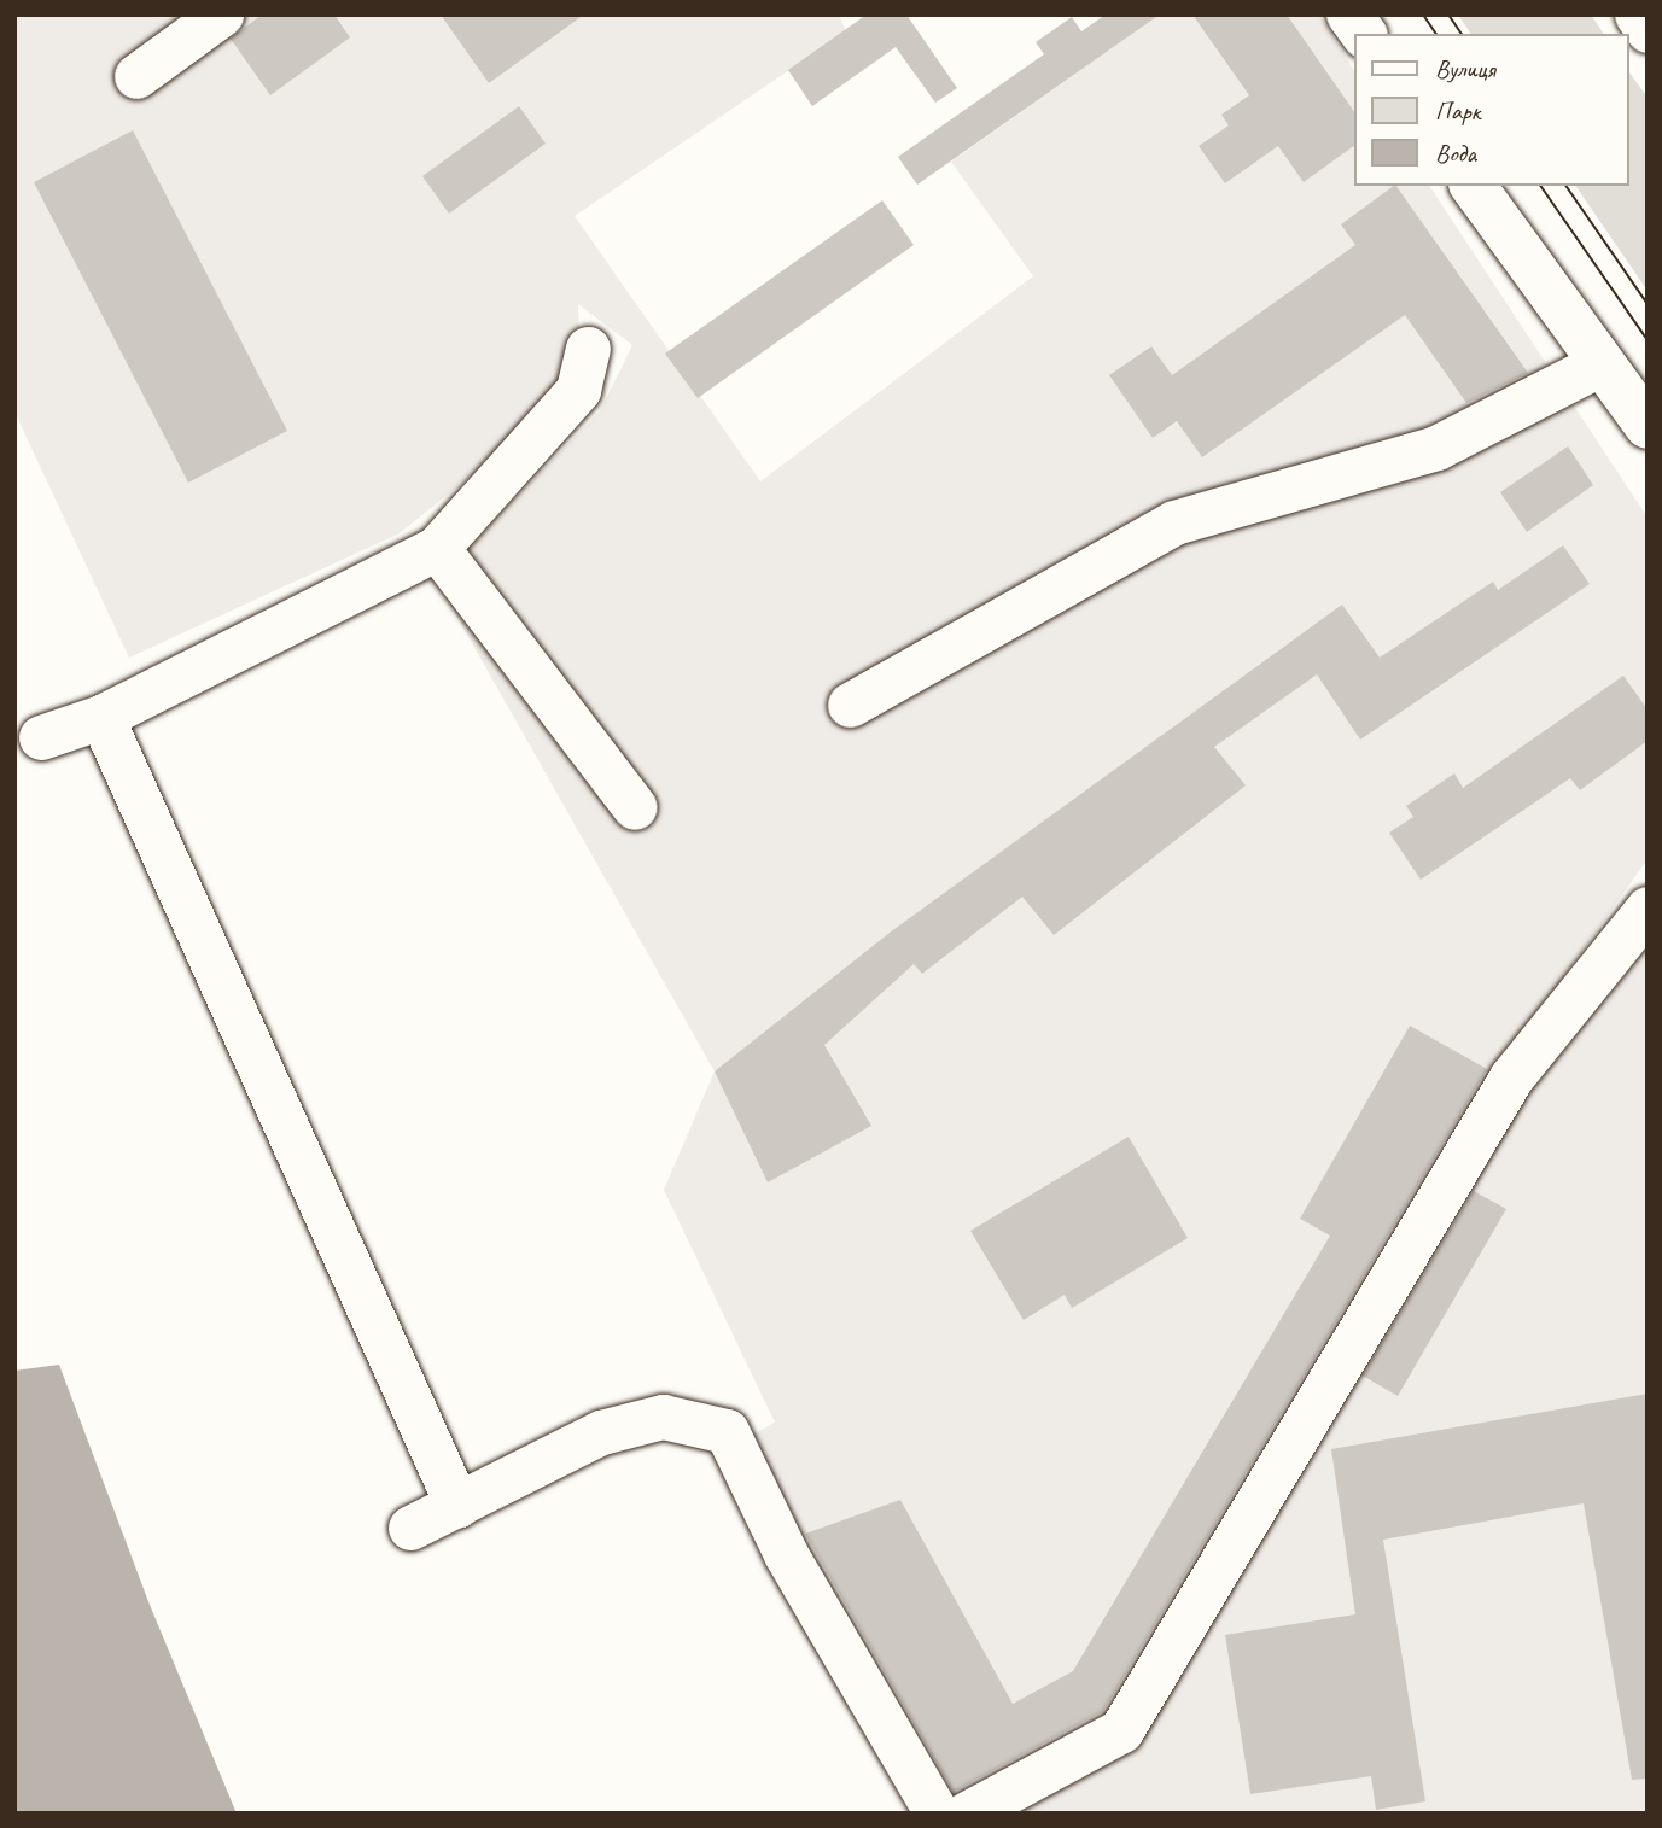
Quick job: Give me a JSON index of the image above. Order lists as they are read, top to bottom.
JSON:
{
  "legend": ["Вулиця", "Парк", "Вода"]
}
